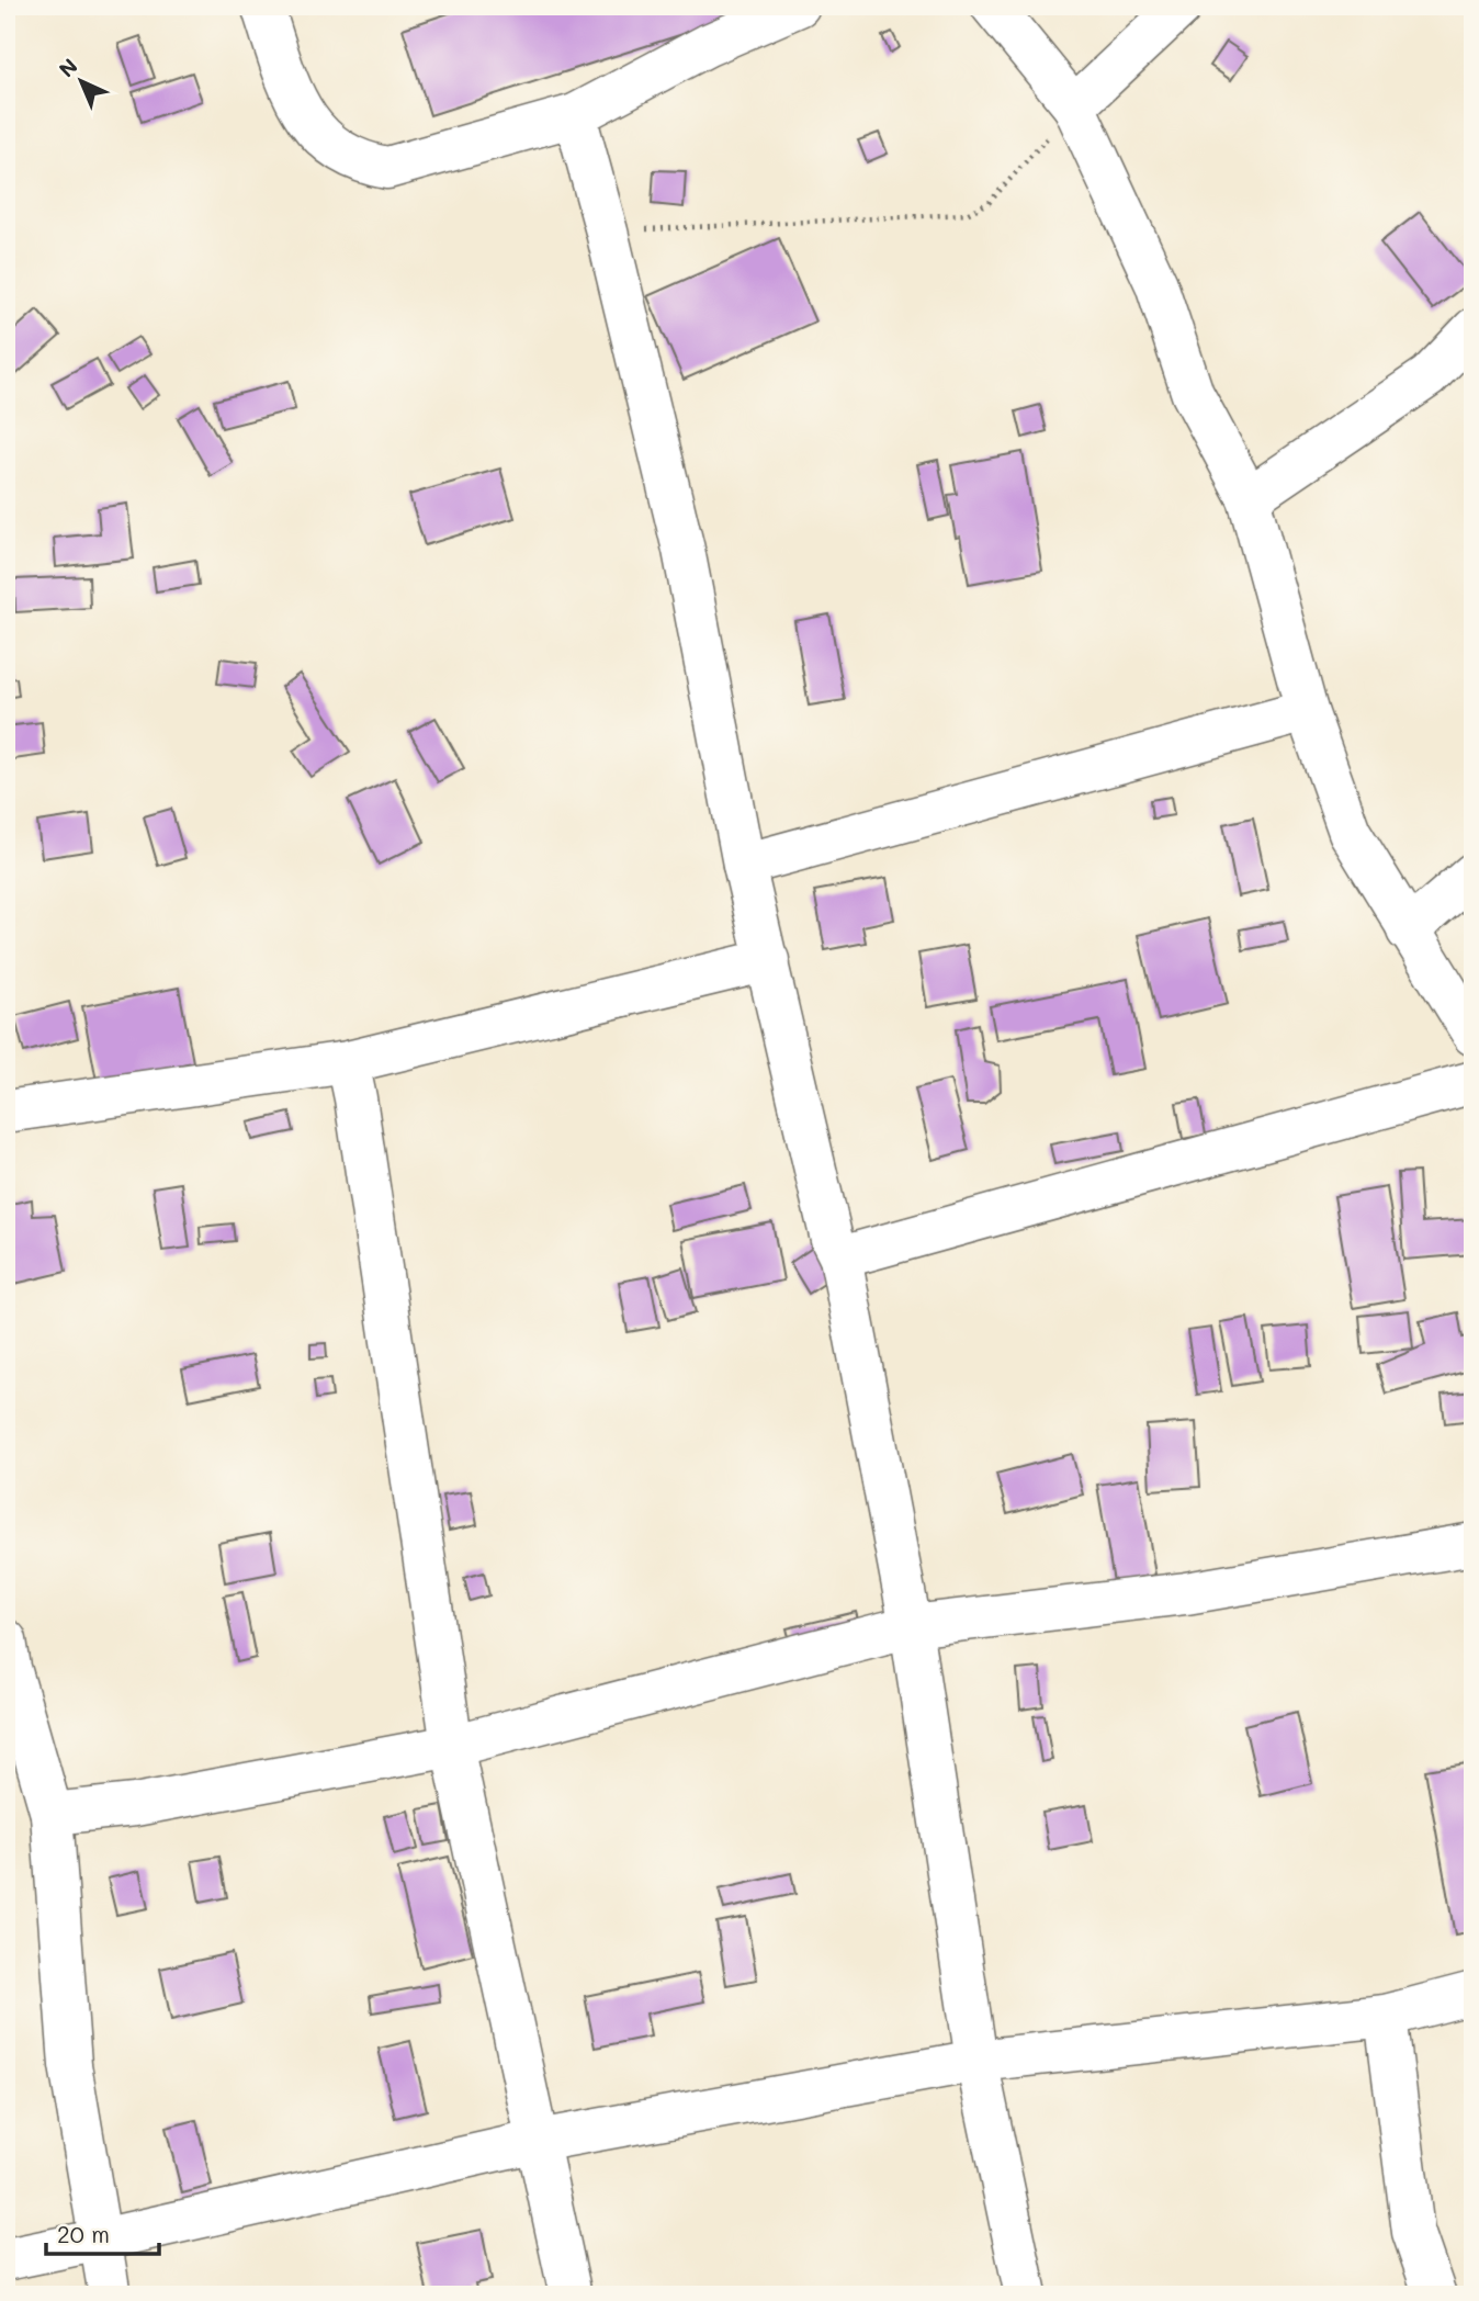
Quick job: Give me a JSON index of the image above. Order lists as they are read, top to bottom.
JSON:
{
  "scale_bar": "20 m",
  "north": "top left"
}
